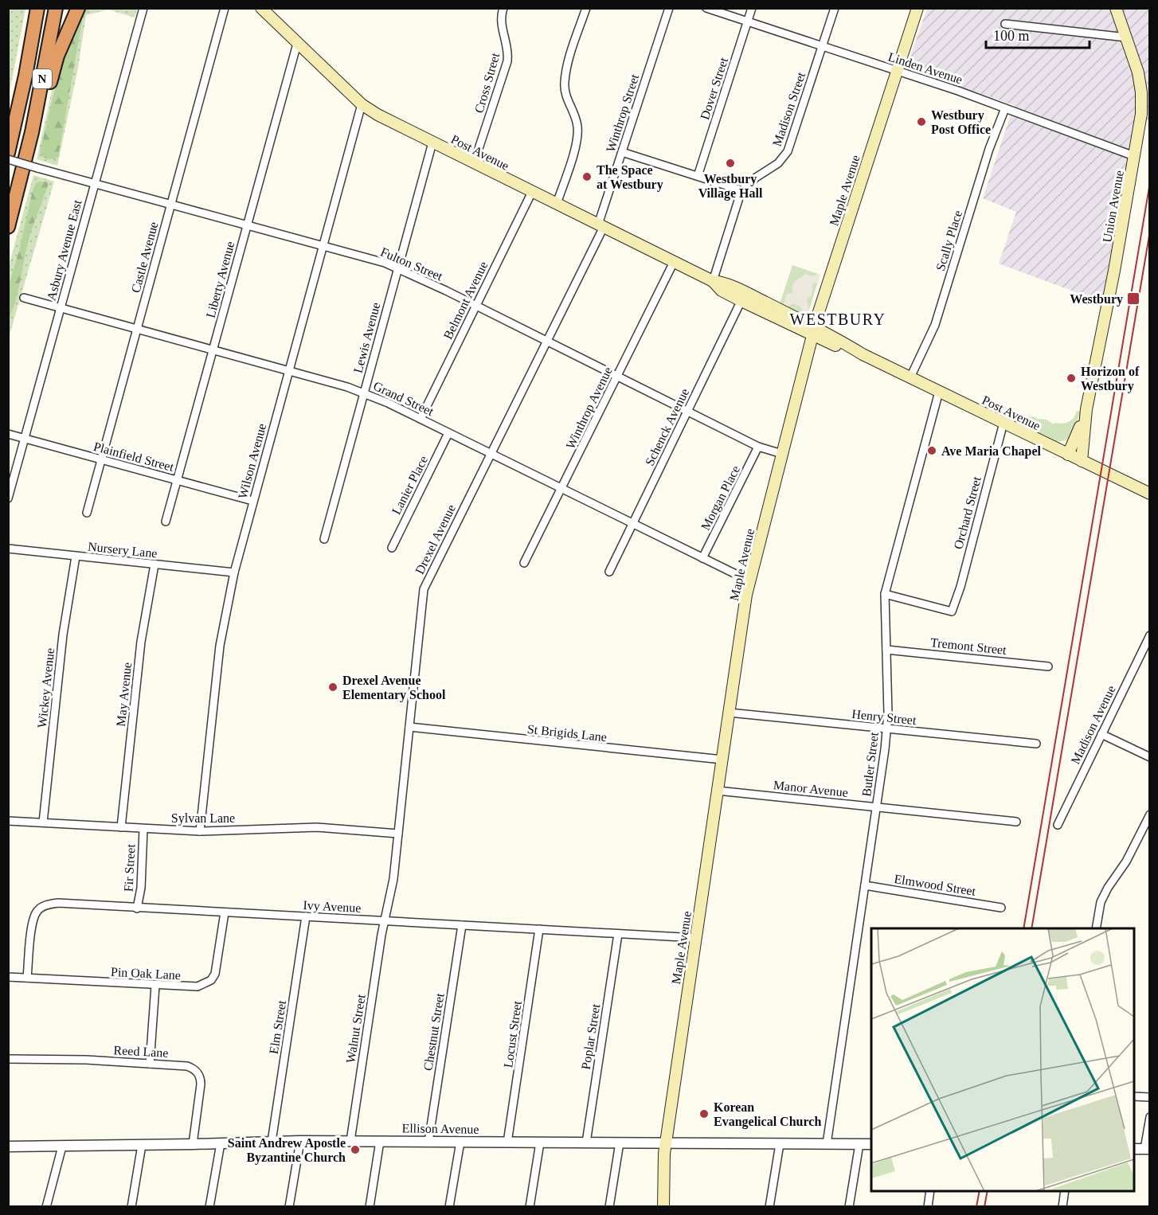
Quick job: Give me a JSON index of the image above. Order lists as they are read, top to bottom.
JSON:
{
  "streets": {
    "highway": ["N"],
    "main road": ["Post Avenue", "Maple Avenue", "Union Avenue"],
    "street": [
      "Linden Avenue",
      "Cross Street",
      "Dover Street",
      "Madison Street",
      "Winthrop Street",
      "Scally Place",
      "Asbury Avenue East",
      "Castle Avenue",
      "Fulton Street",
      "Liberty Avenue",
      "Belmont Avenue",
      "Lewis Avenue",
      "Grand Street",
      "Winthrop Avenue",
      "Schenck Avenue",
      "Plainfield Street",
      "Wilson Avenue",
      "Lanier Place",
      "Morgan Place",
      "Orchard Street",
      "Drexel Avenue",
      "Nursery Lane",
      "Tremont Street",
      "Wickey Avenue",
      "May Avenue",
      "Henry Street",
      "Madison Avenue",
      "St Brigids Lane",
      "Butler Street",
      "Manor Avenue",
      "Sylvan Lane",
      "Fir Street",
      "Elmwood Street",
      "Ivy Avenue",
      "Pin Oak Lane",
      "Elm Street",
      "Walnut Street",
      "Chestnut Street",
      "Locust Street",
      "Poplar Street",
      "Reed Lane",
      "Ellison Avenue"
    ]
  },
  "crossings": [
    ["Linden Avenue", "Dover Street"],
    ["Linden Avenue", "Madison Street"],
    ["Linden Avenue", "Maple Avenue"],
    ["Linden Avenue", "Union Avenue"],
    ["Linden Avenue", "Scally Place"],
    ["Cross Street", "Post Avenue"],
    ["Winthrop Street", "Post Avenue"],
    ["Winthrop Street", "Drexel Avenue"],
    ["Post Avenue", "Maple Avenue"],
    ["Post Avenue", "Union Avenue"],
    ["Post Avenue", "Scally Place"],
    ["Post Avenue", "Liberty Avenue"],
    ["Post Avenue", "Belmont Avenue"],
    ["Post Avenue", "Lewis Avenue"],
    ["Post Avenue", "Winthrop Avenue"],
    ["Post Avenue", "Schenck Avenue"],
    ["Post Avenue", "Wilson Avenue"],
    ["Post Avenue", "Orchard Street"],
    ["Post Avenue", "Drexel Avenue"],
    ["Post Avenue", "Butler Street"],
    ["Maple Avenue", "Fulton Street"],
    ["Maple Avenue", "Grand Street"],
    ["Maple Avenue", "Henry Street"],
    ["Maple Avenue", "St Brigids Lane"],
    ["Maple Avenue", "Manor Avenue"],
    ["Maple Avenue", "Ivy Avenue"],
    ["Maple Avenue", "Ellison Avenue"],
    ["Asbury Avenue East", "Fulton Street"],
    ["Asbury Avenue East", "Grand Street"],
    ["Asbury Avenue East", "Plainfield Street"],
    ["Castle Avenue", "Fulton Street"],
    ["Castle Avenue", "Grand Street"],
    ["Castle Avenue", "Plainfield Street"],
    ["Fulton Street", "Liberty Avenue"],
    ["Fulton Street", "Belmont Avenue"],
    ["Fulton Street", "Lewis Avenue"],
    ["Fulton Street", "Winthrop Avenue"],
    ["Fulton Street", "Schenck Avenue"],
    ["Fulton Street", "Wilson Avenue"],
    ["Fulton Street", "Morgan Place"],
    ["Fulton Street", "Drexel Avenue"],
    ["Liberty Avenue", "Grand Street"],
    ["Liberty Avenue", "Plainfield Street"],
    ["Belmont Avenue", "Grand Street"],
    ["Lewis Avenue", "Grand Street"],
    ["Grand Street", "Winthrop Avenue"],
    ["Grand Street", "Schenck Avenue"],
    ["Grand Street", "Wilson Avenue"],
    ["Grand Street", "Lanier Place"],
    ["Grand Street", "Morgan Place"],
    ["Grand Street", "Drexel Avenue"],
    ["Plainfield Street", "Wilson Avenue"],
    ["Wilson Avenue", "Nursery Lane"],
    ["Wilson Avenue", "Sylvan Lane"],
    ["Orchard Street", "Butler Street"],
    ["Drexel Avenue", "St Brigids Lane"],
    ["Drexel Avenue", "Sylvan Lane"],
    ["Drexel Avenue", "Ivy Avenue"],
    ["Drexel Avenue", "Walnut Street"],
    ["Nursery Lane", "Wickey Avenue"],
    ["Nursery Lane", "May Avenue"],
    ["Tremont Street", "Butler Street"],
    ["Wickey Avenue", "Sylvan Lane"],
    ["May Avenue", "Sylvan Lane"],
    ["Henry Street", "Butler Street"],
    ["Butler Street", "Manor Avenue"],
    ["Butler Street", "Elmwood Street"],
    ["Butler Street", "Ellison Avenue"],
    ["Sylvan Lane", "Fir Street"],
    ["Fir Street", "Ivy Avenue"],
    ["Ivy Avenue", "Pin Oak Lane"],
    ["Ivy Avenue", "Elm Street"],
    ["Ivy Avenue", "Walnut Street"],
    ["Ivy Avenue", "Chestnut Street"],
    ["Ivy Avenue", "Locust Street"],
    ["Ivy Avenue", "Poplar Street"],
    ["Elm Street", "Ellison Avenue"],
    ["Walnut Street", "Ellison Avenue"],
    ["Chestnut Street", "Ellison Avenue"],
    ["Locust Street", "Ellison Avenue"],
    ["Poplar Street", "Ellison Avenue"],
    ["Reed Lane", "Ellison Avenue"]
  ],
  "districts": ["WESTBURY"],
  "places": {
    "other": [
      "Westbury Post Office",
      "Westbury Village Hall",
      "The Space at Westbury",
      "Horizon of Westbury",
      "Ave Maria Chapel",
      "Drexel Avenue Elementary School",
      "Korean Evangelical Church",
      "Saint Andrew Apostle Byzantine Church"
    ],
    "transit": ["Westbury"]
  },
  "scale_bar": "100 m"
}
